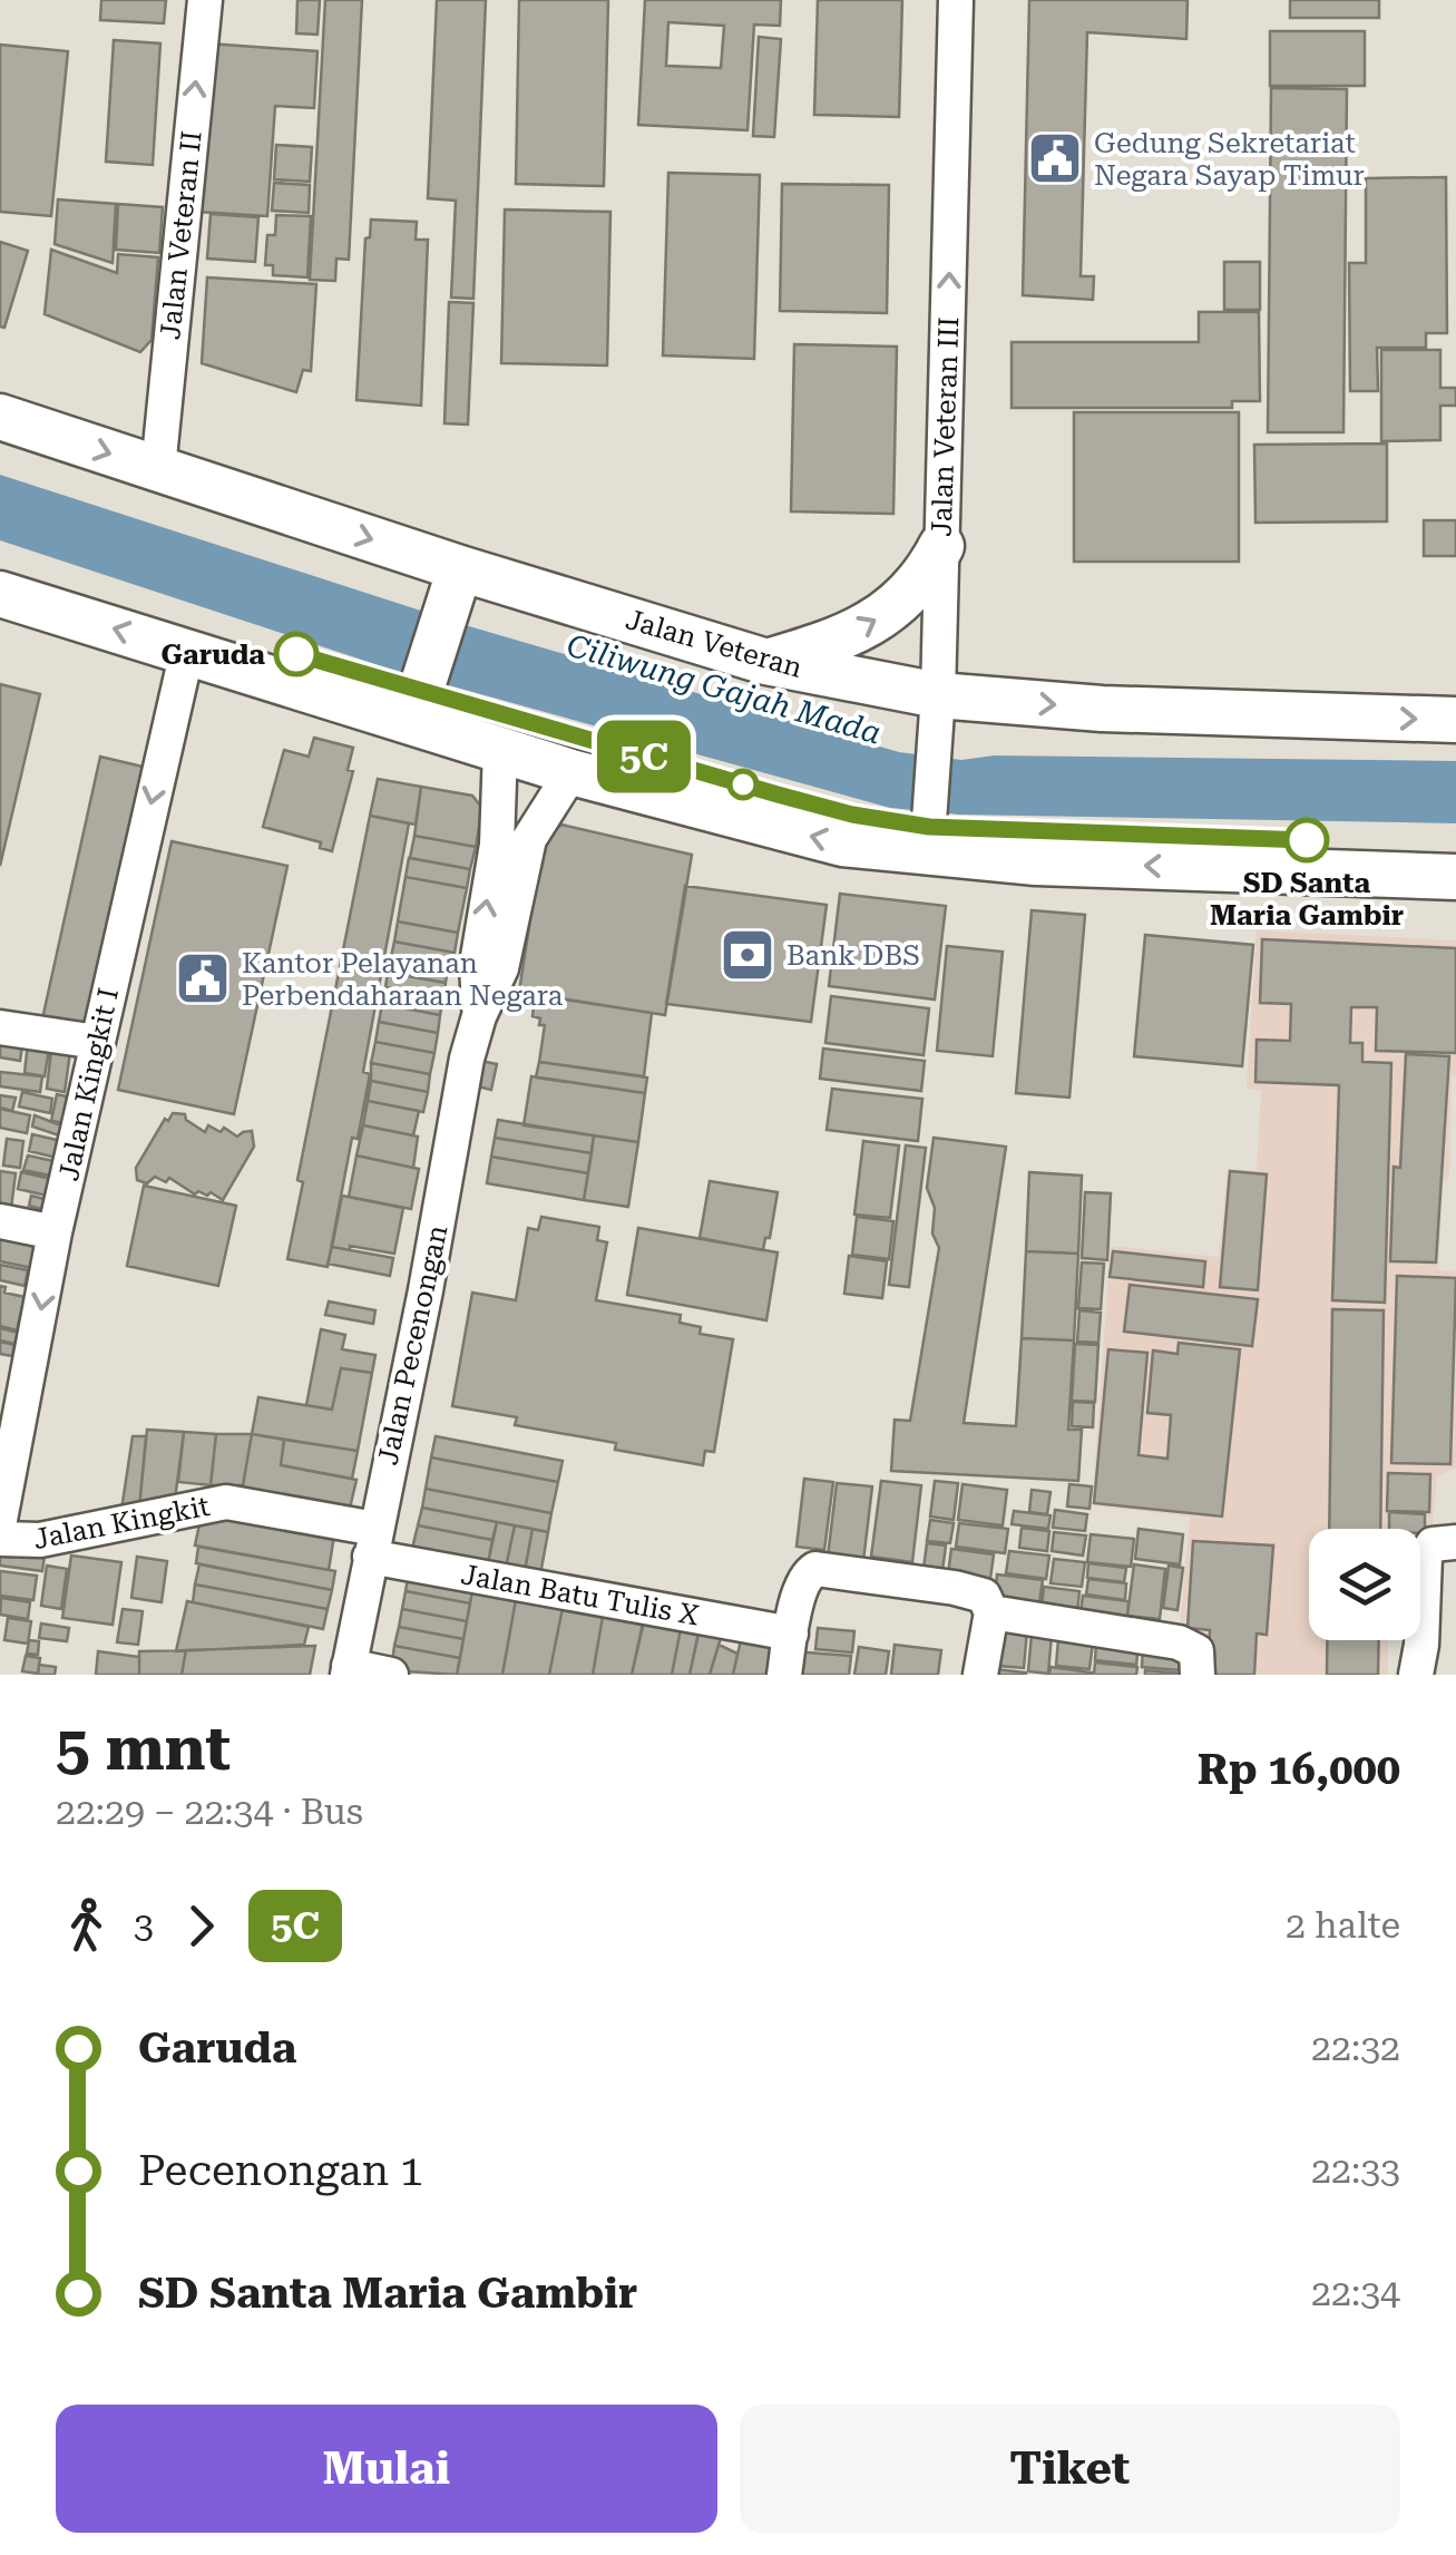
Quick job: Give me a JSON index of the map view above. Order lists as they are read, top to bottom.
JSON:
{
  "streets": {
    "main road": ["Jalan Veteran"],
    "street": [
      "Jalan Veteran II",
      "Jalan Veteran III",
      "Jalan Kingkit I",
      "Jalan Pecenongan",
      "Jalan Kingkit",
      "Jalan Batu Tulis X"
    ]
  },
  "crossings": [
    ["Jalan Veteran II", "Jalan Veteran"],
    ["Jalan Veteran III", "Jalan Veteran"],
    ["Jalan Pecenongan", "Jalan Kingkit"],
    ["Jalan Pecenongan", "Jalan Batu Tulis X"],
    ["Jalan Kingkit", "Jalan Batu Tulis X"]
  ],
  "one_way": ["Jalan Veteran II", "Jalan Veteran III", "Jalan Kingkit I"],
  "water": ["Ciliwung Gajah Mada"],
  "places": {
    "public building": ["Gedung Sekretariat Negara Sayap Timur", "Kantor Pelayanan Perbendaharaan Negara"],
    "other": ["Garuda", "SD Santa Maria Gambir"],
    "bank": ["Bank DBS"]
  },
  "lines": ["bus line 5C"],
  "page": {
    "on_map": "5C",
    "heading": ["5 mnt", "22:29 – 22:34 · Bus", "Rp 16,000"],
    "legs": ["3", "5C", "2 halte"],
    "list": [
      {
        "name": "Garuda",
        "value": "22:32"
      },
      {
        "name": "Pecenongan 1",
        "value": "22:33"
      },
      {
        "name": "SD Santa Maria Gambir",
        "value": "22:34"
      }
    ],
    "buttons": ["Mulai", "Tiket"]
  }
}
